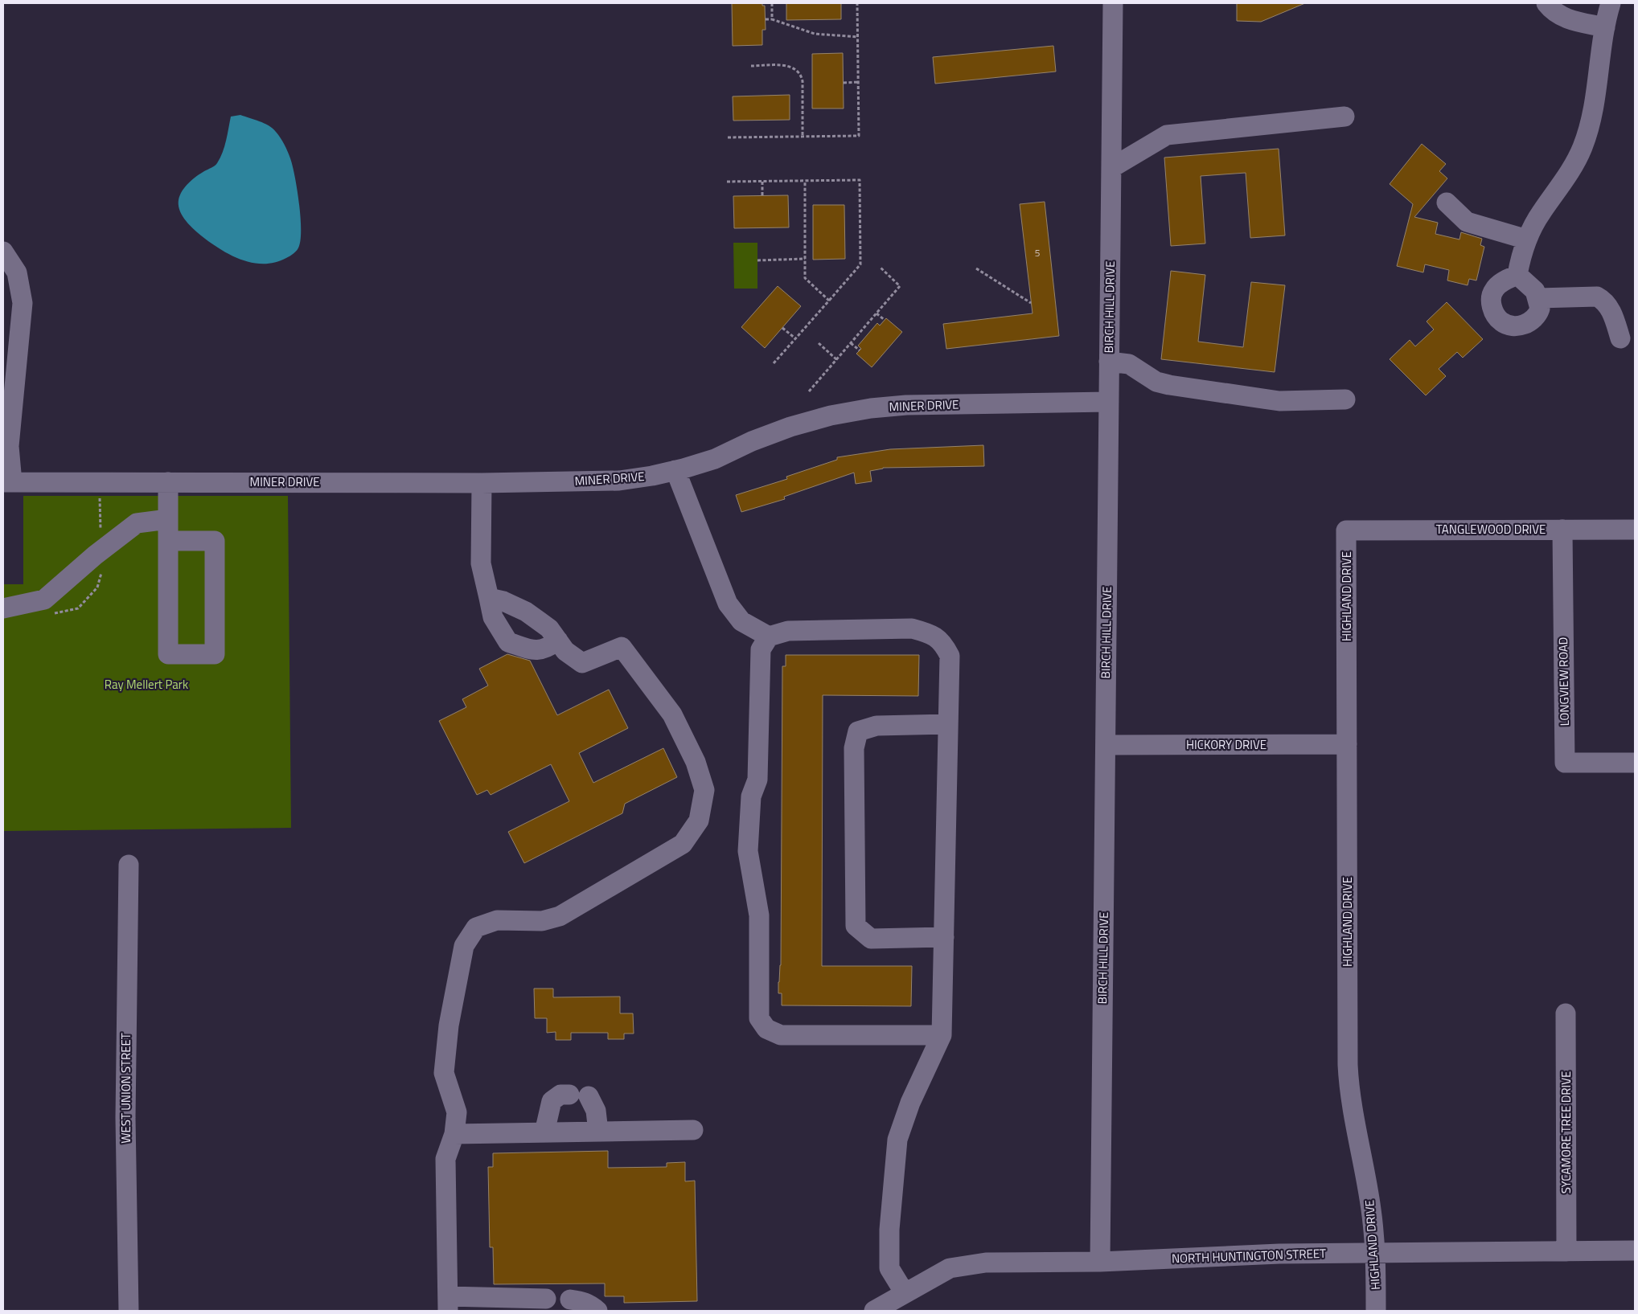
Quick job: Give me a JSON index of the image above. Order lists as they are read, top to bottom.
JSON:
{
  "streets": {
    "street": [
      "BIRCH HILL DRIVE",
      "MINER DRIVE",
      "TANGLEWOOD DRIVE",
      "HIGHLAND DRIVE",
      "LONGVIEW ROAD",
      "HICKORY DRIVE",
      "WEST UNION STREET",
      "SYCAMORE TREE DRIVE",
      "NORTH HUNTINGTON STREET"
    ]
  },
  "crossings": [
    ["BIRCH HILL DRIVE", "MINER DRIVE"],
    ["BIRCH HILL DRIVE", "HICKORY DRIVE"],
    ["BIRCH HILL DRIVE", "NORTH HUNTINGTON STREET"],
    ["TANGLEWOOD DRIVE", "HIGHLAND DRIVE"],
    ["TANGLEWOOD DRIVE", "LONGVIEW ROAD"],
    ["HIGHLAND DRIVE", "HICKORY DRIVE"],
    ["HIGHLAND DRIVE", "NORTH HUNTINGTON STREET"],
    ["SYCAMORE TREE DRIVE", "NORTH HUNTINGTON STREET"]
  ],
  "parks": ["Ray Mellert Park"],
  "house_numbers": ["5"]
}
